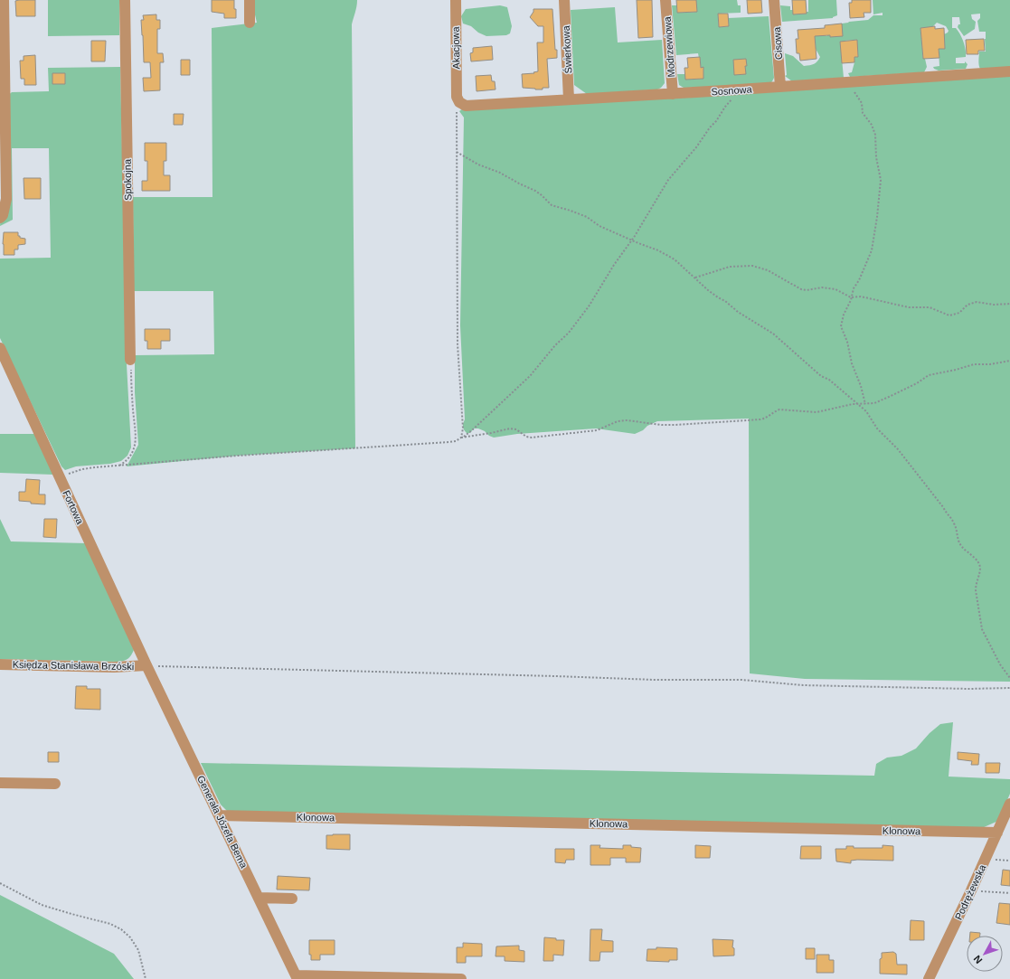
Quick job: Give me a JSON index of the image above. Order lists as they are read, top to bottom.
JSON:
{
  "streets": {
    "street": [
      "Cisowa",
      "Modrzewiowa",
      "Akacjowa",
      "Świerkowa",
      "Sosnowa",
      "Spokojna",
      "Fortowa",
      "Księdza Stanisława Brzóski",
      "Klonowa",
      "Generała Józefa Bema",
      "Podrężewska"
    ]
  },
  "crossings": [
    ["Cisowa", "Sosnowa"],
    ["Modrzewiowa", "Sosnowa"],
    ["Akacjowa", "Sosnowa"],
    ["Świerkowa", "Sosnowa"],
    ["Fortowa", "Księdza Stanisława Brzóski"],
    ["Fortowa", "Generała Józefa Bema"],
    ["Księdza Stanisława Brzóski", "Generała Józefa Bema"],
    ["Klonowa", "Generała Józefa Bema"],
    ["Klonowa", "Podrężewska"]
  ],
  "north": "bottom left"
}
